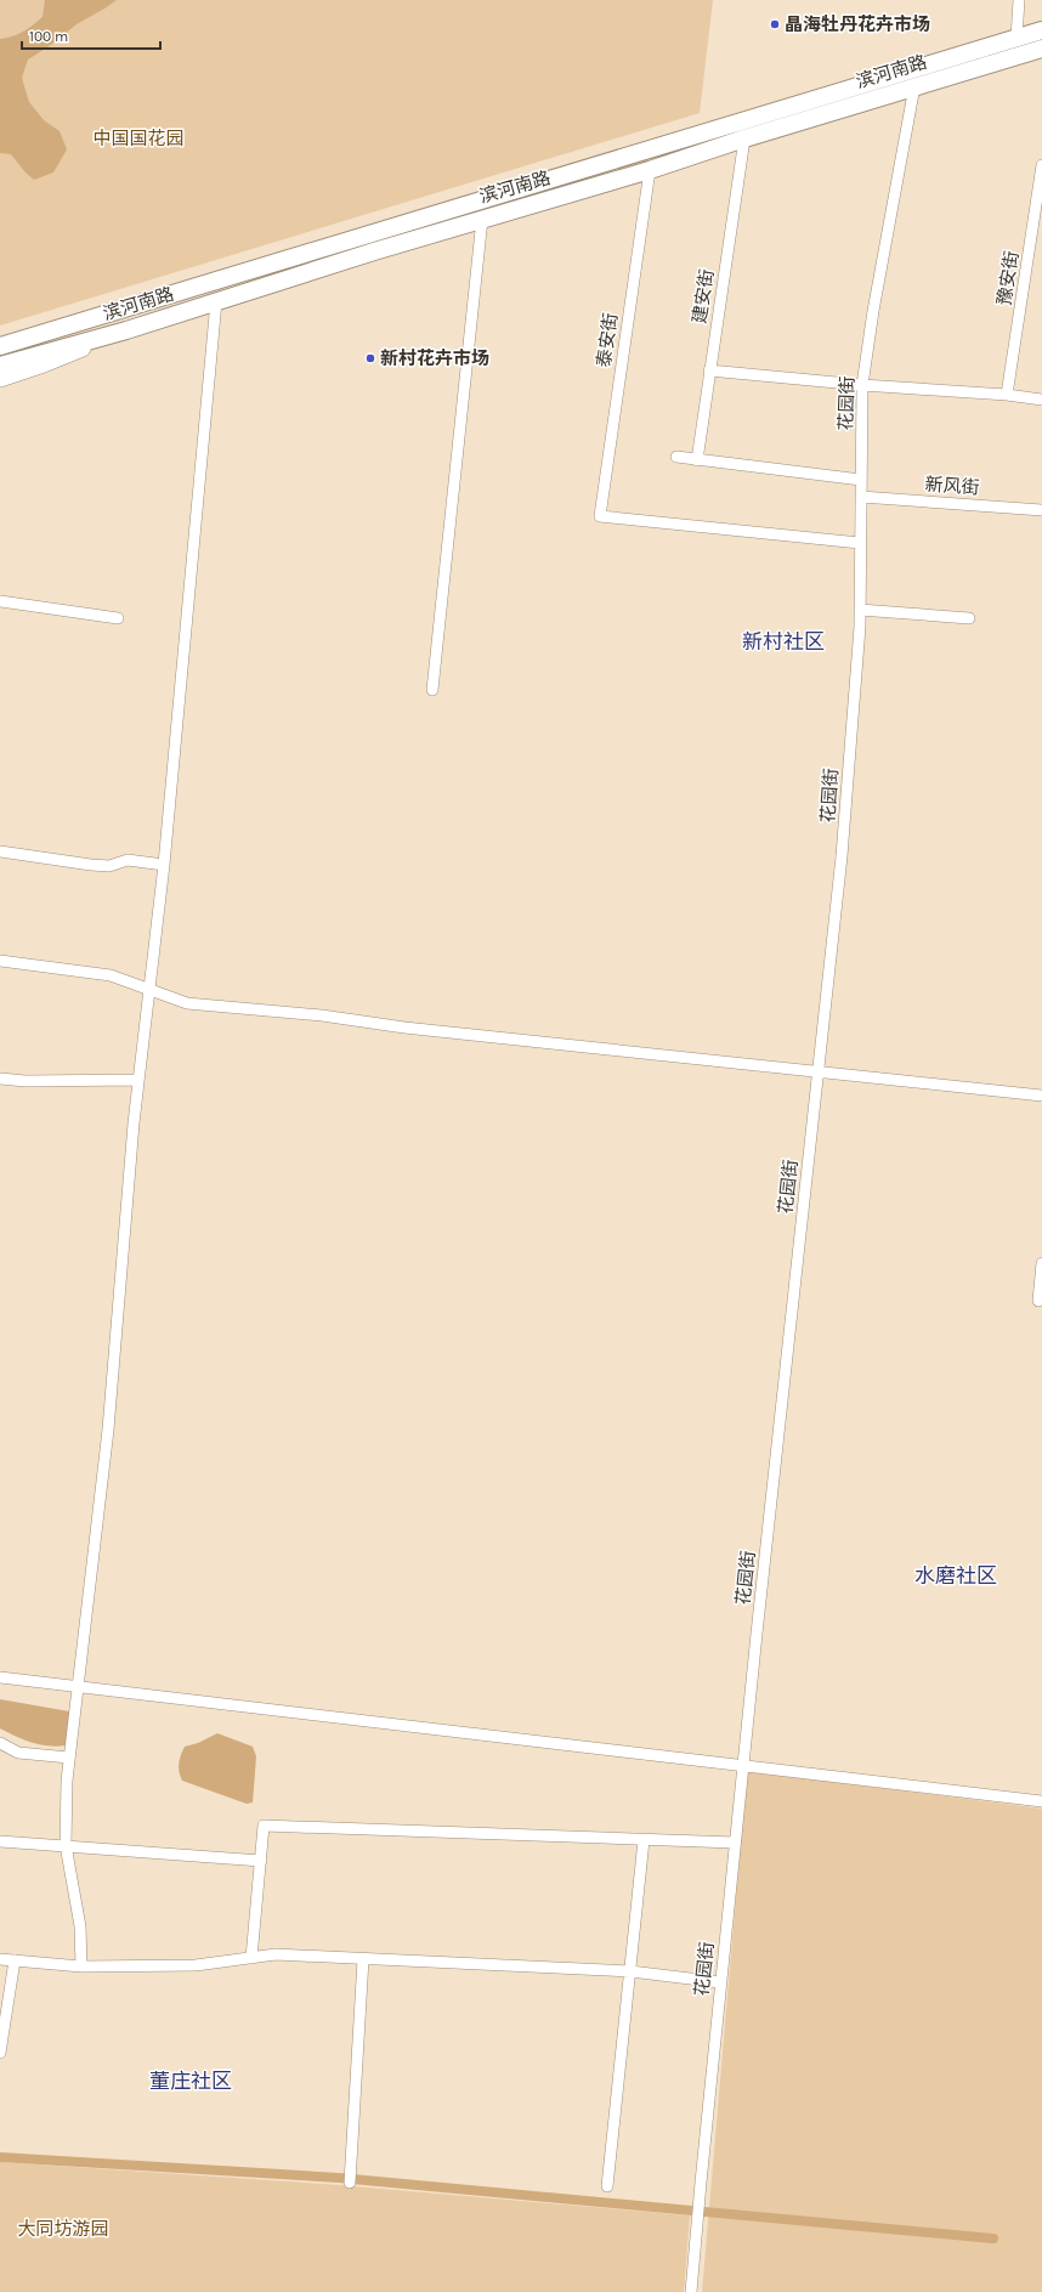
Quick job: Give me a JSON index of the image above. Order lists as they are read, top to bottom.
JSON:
{
  "streets": {
    "main road": ["滨河南路"],
    "street": [
      "豫安街",
      "建安街",
      "泰安街",
      "花园街",
      "新风街"
    ]
  },
  "crossings": [
    ["滨河南路", "建安街"],
    ["滨河南路", "泰安街"],
    ["滨河南路", "花园街"],
    ["泰安街", "花园街"],
    ["花园街", "新风街"]
  ],
  "districts": ["新村社区", "水磨社区", "董庄社区"],
  "parks": ["中国国花园", "大同坊游园"],
  "places": ["晶海牡丹花卉市场", "新村花卉市场"],
  "scale_bar": "100 m"
}
